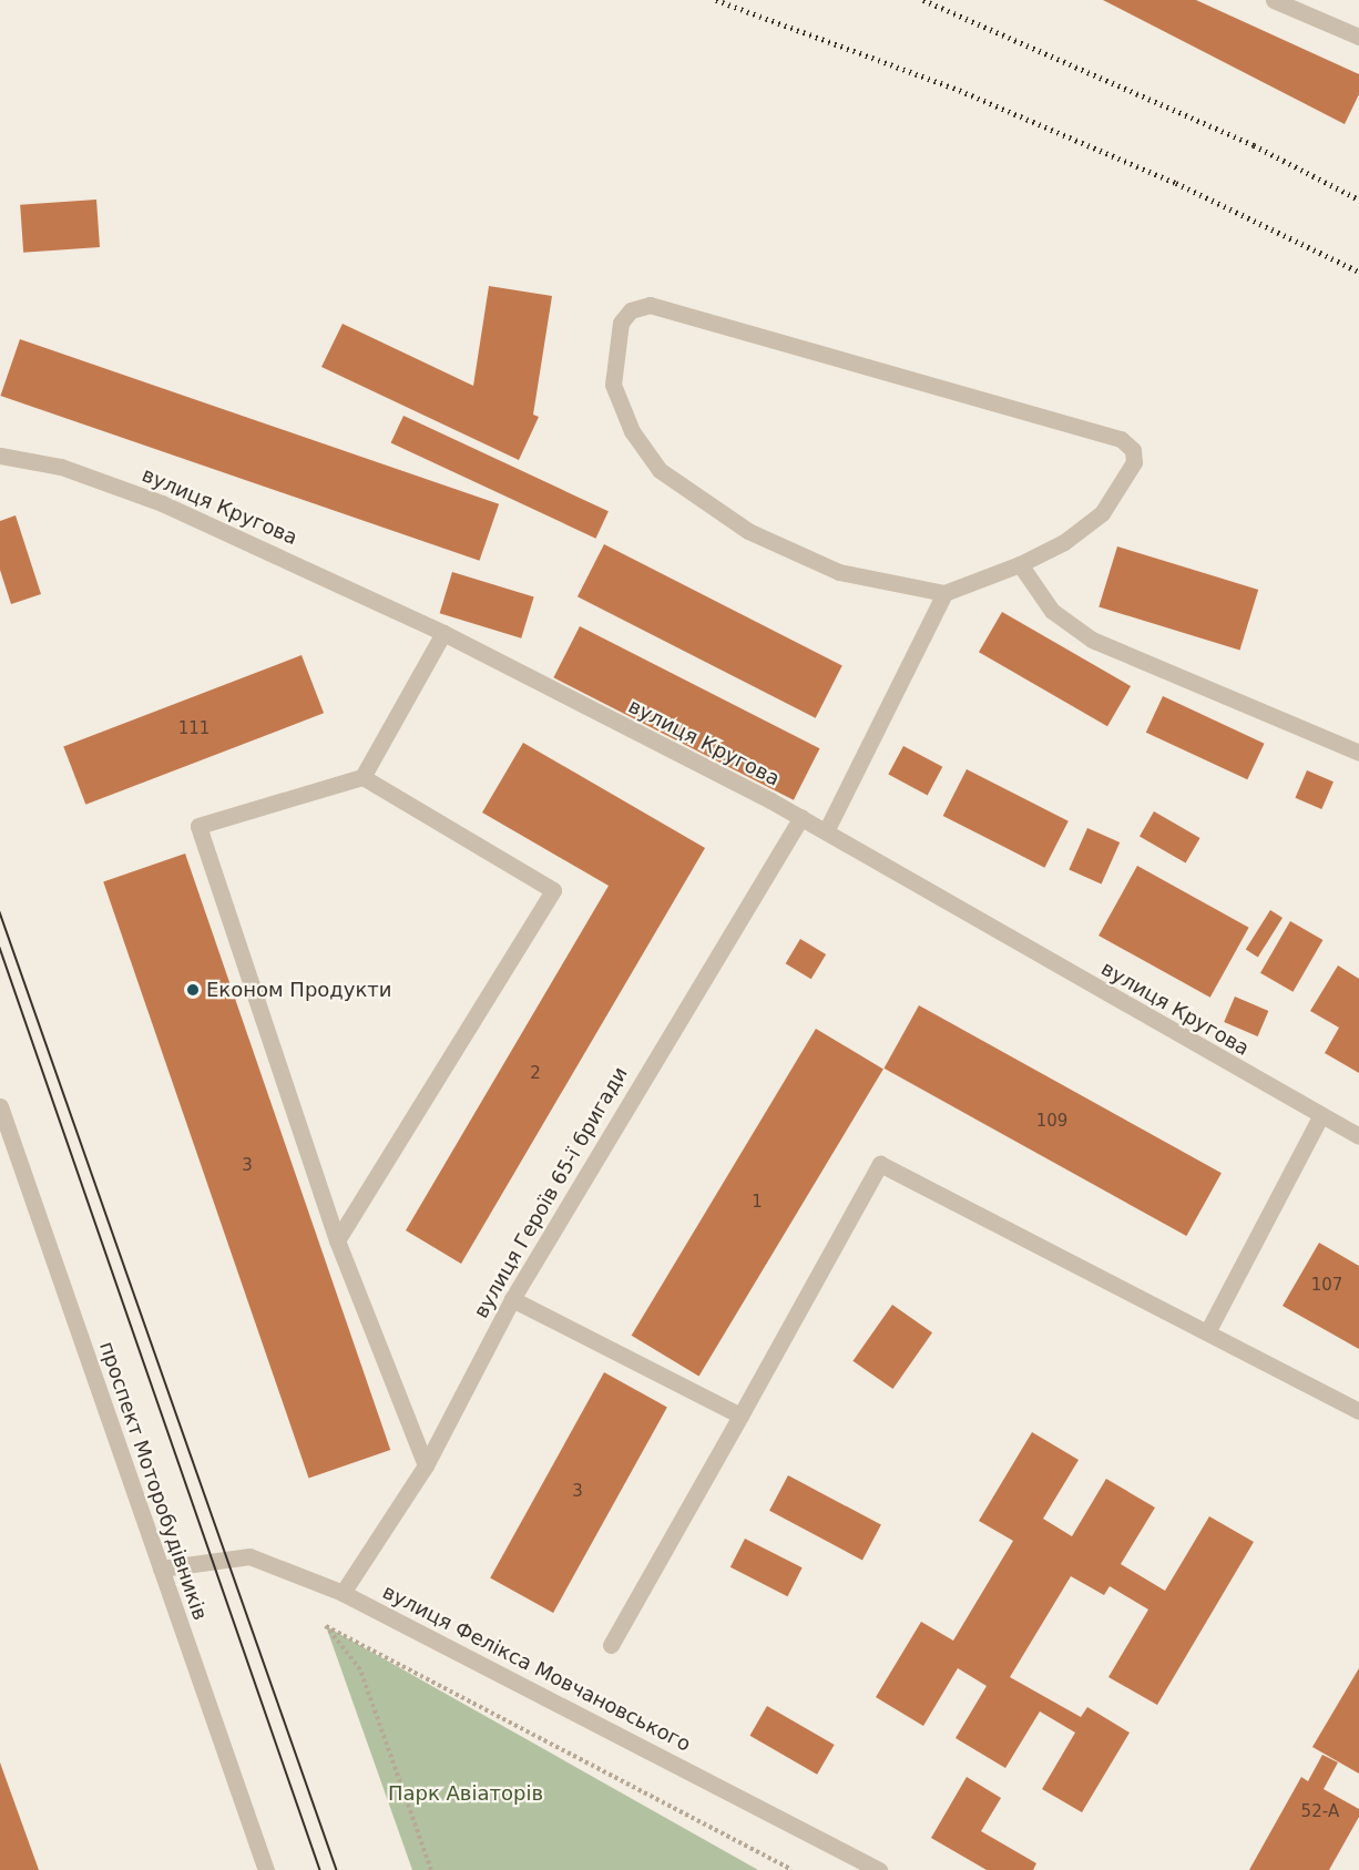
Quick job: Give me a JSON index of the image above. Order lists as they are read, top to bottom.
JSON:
{
  "streets": {
    "street": [
      "вулиця Кругова",
      "вулиця Героїв 65-ї бригади",
      "проспект Моторобудівників",
      "вулиця Фелікса Мовчановського"
    ]
  },
  "crossings": [
    ["вулиця Кругова", "вулиця Героїв 65-ї бригади"],
    ["вулиця Героїв 65-ї бригади", "вулиця Фелікса Мовчановського"],
    ["проспект Моторобудівників", "вулиця Фелікса Мовчановського"]
  ],
  "parks": ["Парк Авіаторів"],
  "places": ["Економ Продукти"],
  "house_numbers": [
    "111",
    "2",
    "109",
    "3",
    "1",
    "107",
    "3",
    "52-А"
  ]
}
